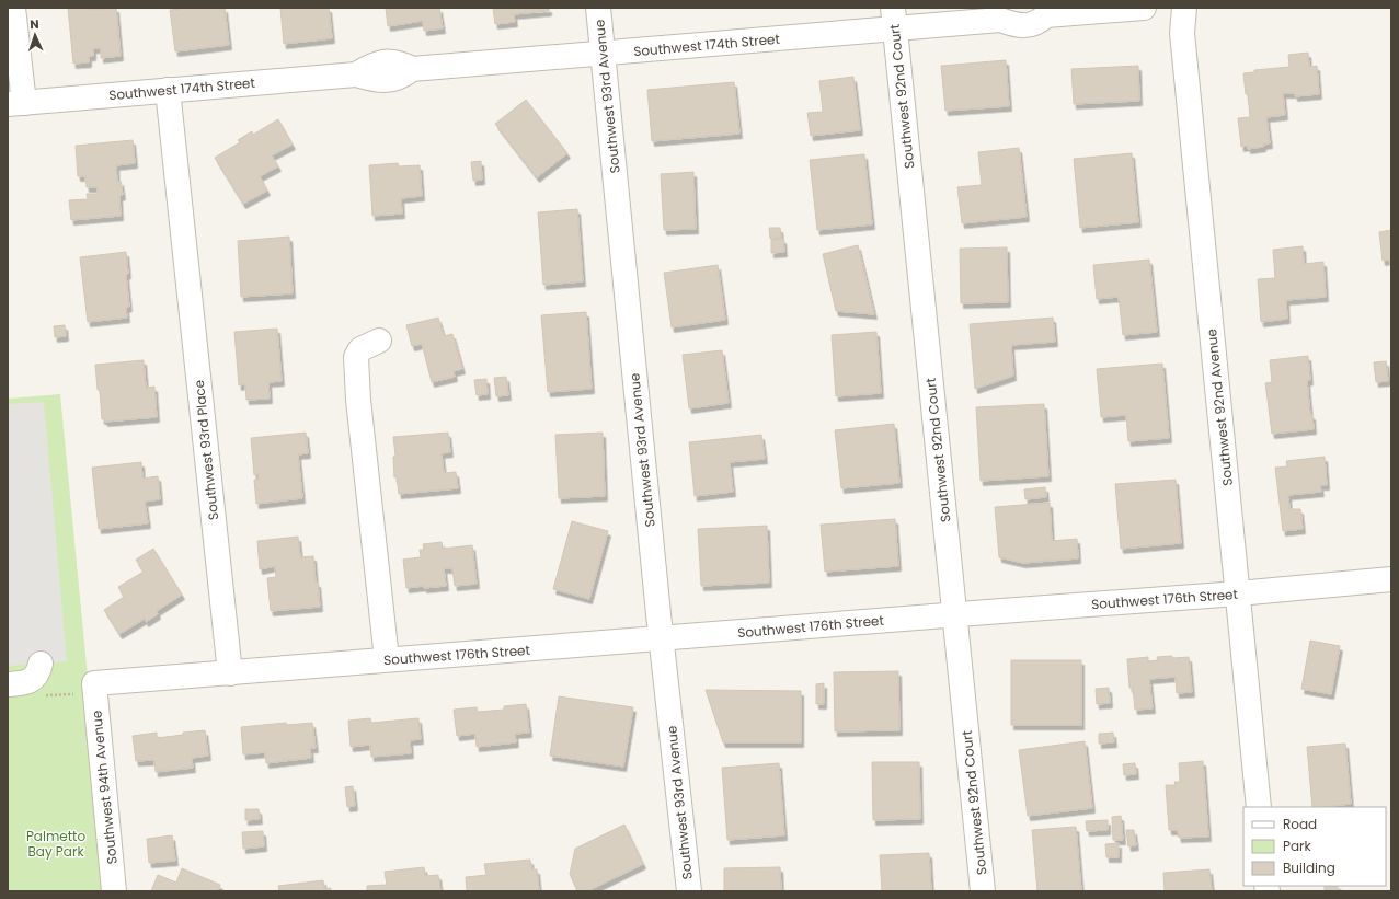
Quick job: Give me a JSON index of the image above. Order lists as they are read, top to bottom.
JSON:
{
  "streets": {
    "street": [
      "Southwest 174th Street",
      "Southwest 93rd Avenue",
      "Southwest 92nd Court",
      "Southwest 92nd Avenue",
      "Southwest 93rd Place",
      "Southwest 176th Street",
      "Southwest 94th Avenue"
    ]
  },
  "crossings": [
    ["Southwest 174th Street", "Southwest 93rd Avenue"],
    ["Southwest 174th Street", "Southwest 92nd Court"],
    ["Southwest 174th Street", "Southwest 93rd Place"],
    ["Southwest 93rd Avenue", "Southwest 176th Street"],
    ["Southwest 92nd Court", "Southwest 176th Street"],
    ["Southwest 92nd Avenue", "Southwest 176th Street"],
    ["Southwest 93rd Place", "Southwest 176th Street"]
  ],
  "parks": ["Palmetto Bay Park"],
  "legend": ["Road", "Park", "Building"],
  "north": "top"
}
